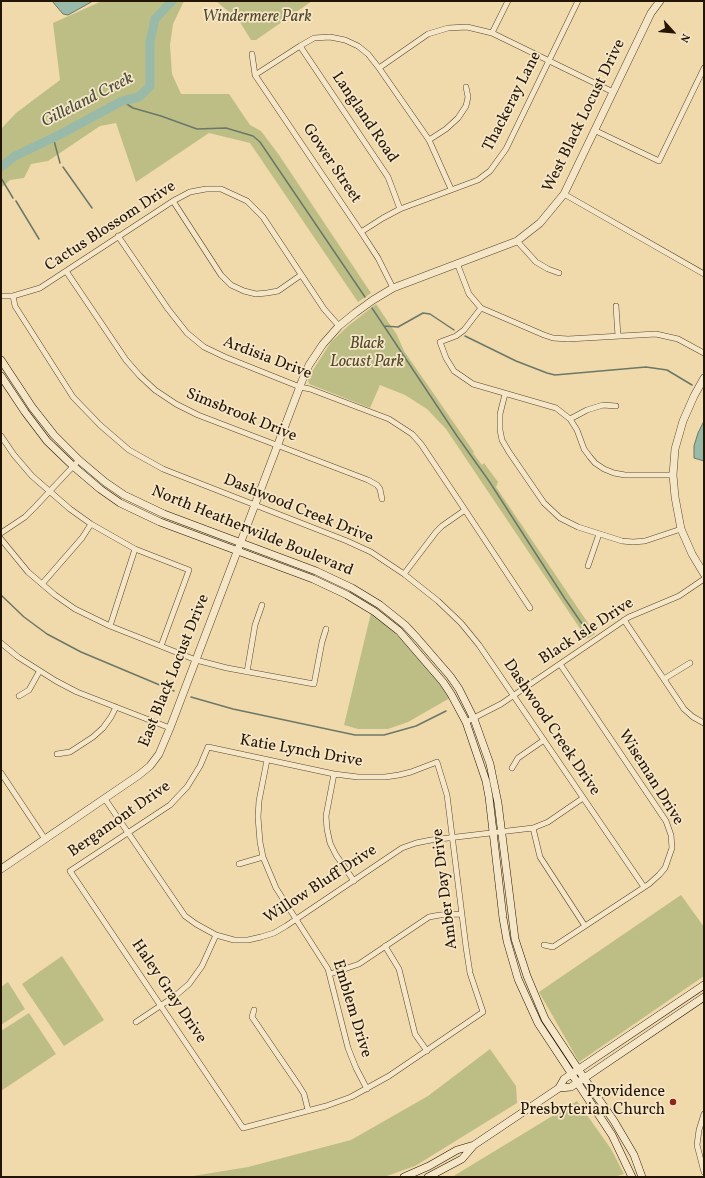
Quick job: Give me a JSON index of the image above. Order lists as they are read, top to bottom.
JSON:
{
  "streets": {
    "main road": ["West Black Locust Drive", "North Heatherwilde Boulevard", "East Black Locust Drive"],
    "street": [
      "Thackeray Lane",
      "Langland Road",
      "Gower Street",
      "Cactus Blossom Drive",
      "Ardisia Drive",
      "Simsbrook Drive",
      "Dashwood Creek Drive",
      "Black Isle Drive",
      "Katie Lynch Drive",
      "Wiseman Drive",
      "Bergamont Drive",
      "Willow Bluff Drive",
      "Amber Day Drive",
      "Haley Gray Drive",
      "Emblem Drive"
    ]
  },
  "crossings": [
    ["Thackeray Lane", "Langland Road"],
    ["Thackeray Lane", "Gower Street"],
    ["West Black Locust Drive", "Gower Street"],
    ["West Black Locust Drive", "Cactus Blossom Drive"],
    ["West Black Locust Drive", "Ardisia Drive"],
    ["West Black Locust Drive", "Simsbrook Drive"],
    ["West Black Locust Drive", "Dashwood Creek Drive"],
    ["West Black Locust Drive", "North Heatherwilde Boulevard"],
    ["West Black Locust Drive", "East Black Locust Drive"],
    ["Cactus Blossom Drive", "Ardisia Drive"],
    ["Cactus Blossom Drive", "Simsbrook Drive"],
    ["Cactus Blossom Drive", "Dashwood Creek Drive"],
    ["Dashwood Creek Drive", "Black Isle Drive"],
    ["Dashwood Creek Drive", "Wiseman Drive"],
    ["Dashwood Creek Drive", "Willow Bluff Drive"],
    ["North Heatherwilde Boulevard", "Black Isle Drive"],
    ["North Heatherwilde Boulevard", "East Black Locust Drive"],
    ["North Heatherwilde Boulevard", "Willow Bluff Drive"],
    ["Black Isle Drive", "Wiseman Drive"],
    ["East Black Locust Drive", "Willow Bluff Drive"],
    ["Katie Lynch Drive", "Bergamont Drive"],
    ["Katie Lynch Drive", "Amber Day Drive"],
    ["Katie Lynch Drive", "Emblem Drive"],
    ["Bergamont Drive", "Willow Bluff Drive"],
    ["Bergamont Drive", "Haley Gray Drive"],
    ["Willow Bluff Drive", "Amber Day Drive"],
    ["Willow Bluff Drive", "Emblem Drive"]
  ],
  "water": ["Gilleland Creek"],
  "parks": ["Windermere Park", "Black Locust Park"],
  "places": ["Providence Presbyterian Church"],
  "north": "bottom right"
}
